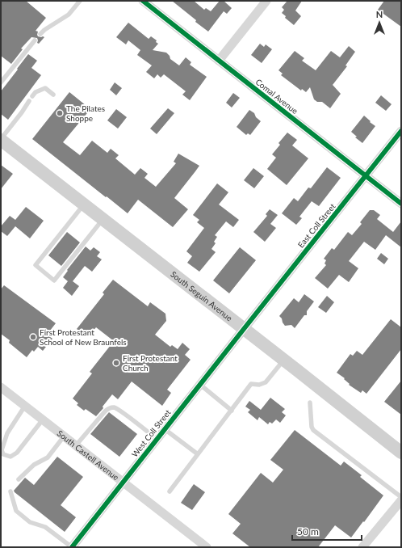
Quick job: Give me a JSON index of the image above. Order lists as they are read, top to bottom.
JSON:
{
  "streets": {
    "main road": ["South Seguin Avenue"],
    "street": [
      "Comal Avenue",
      "East Coll Street",
      "West Coll Street",
      "South Castell Avenue"
    ]
  },
  "crossings": [
    ["Comal Avenue", "East Coll Street"],
    ["East Coll Street", "South Seguin Avenue"],
    ["East Coll Street", "West Coll Street"],
    ["South Seguin Avenue", "West Coll Street"],
    ["West Coll Street", "South Castell Avenue"]
  ],
  "places": ["The Pilates Shoppe", "First Protestant School of New Braunfels", "First Protestant Church"],
  "scale_bar": "50 m",
  "north": "top"
}
